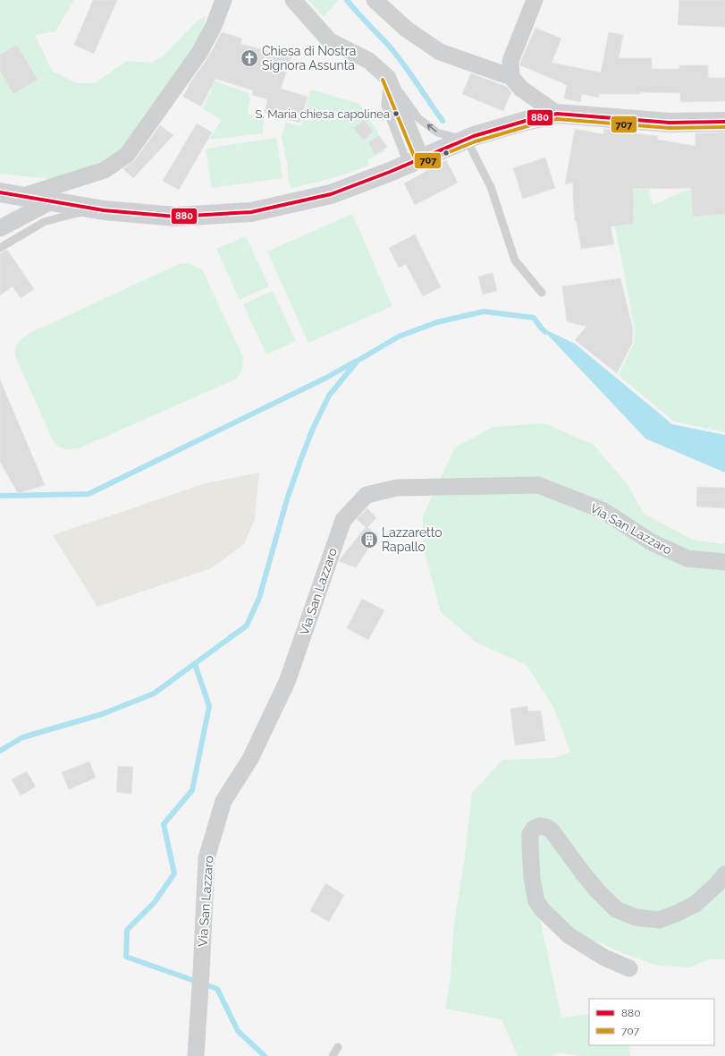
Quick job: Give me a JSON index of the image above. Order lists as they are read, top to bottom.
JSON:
{
  "streets": {
    "street": ["Via San Lazzaro"]
  },
  "places": {
    "church": ["Chiesa di Nostra Signora Assunta"],
    "other": ["S. Maria chiesa capolinea"],
    "building": ["Lazzaretto Rapallo"]
  },
  "lines": ["transit line 707", "transit line 880"],
  "legend": ["880", "707"]
}
